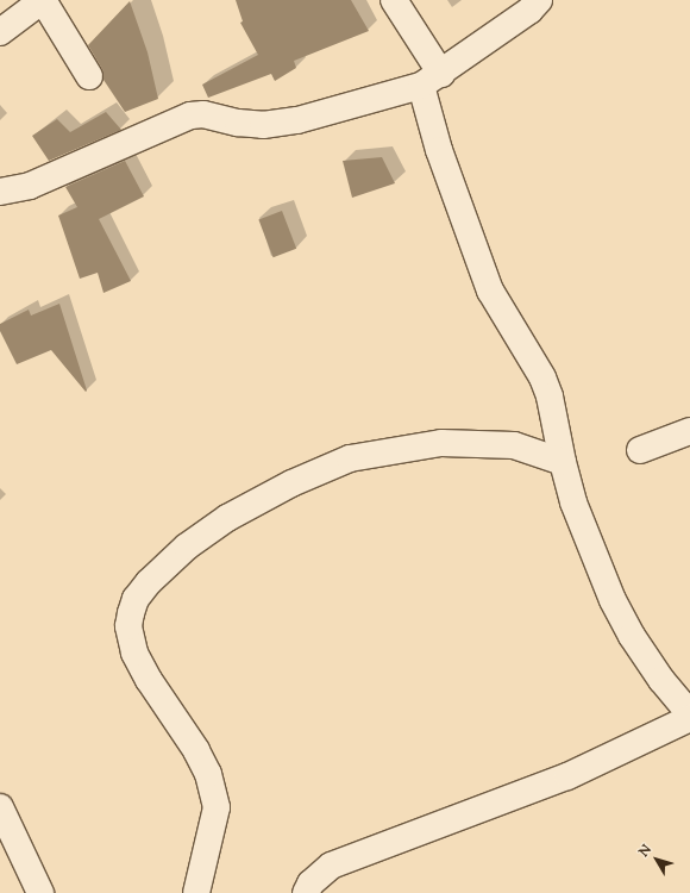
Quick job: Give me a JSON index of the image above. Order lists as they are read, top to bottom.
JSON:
{
  "north": "top left"
}
